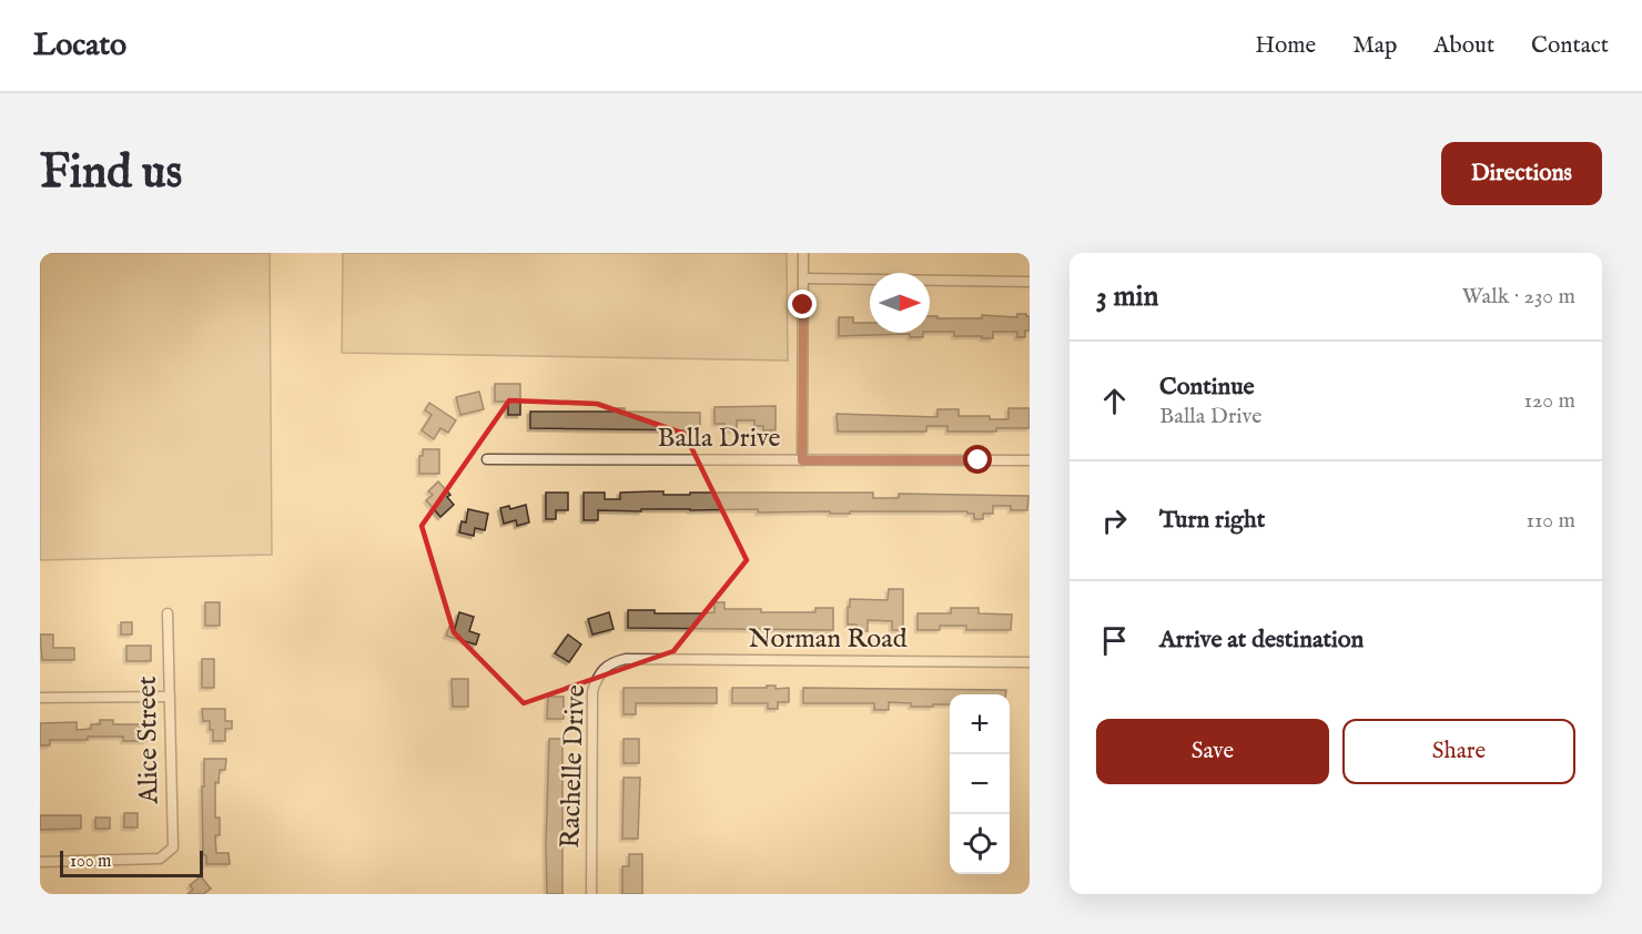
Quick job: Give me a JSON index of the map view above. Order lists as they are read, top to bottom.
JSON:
{
  "streets": {
    "street": [
      "Balla Drive",
      "Norman Road",
      "Alice Street",
      "Rachelle Drive"
    ]
  },
  "crossings": [
    ["Norman Road", "Rachelle Drive"]
  ],
  "scale_bar": "100 m",
  "north": "right",
  "page": {
    "header": "Locato",
    "nav": [
      "Home",
      "Map",
      "About",
      "Contact"
    ],
    "buttons": [
      "Directions",
      ["Save", "Share"]
    ],
    "title": "Find us",
    "heading": ["3 min", "Walk · 230 m"],
    "list": [
      ["Continue", "Balla Drive", "120 m"],
      ["Turn right", "110 m"],
      "Arrive at destination"
    ],
    "map_buttons": ["+", "−"],
    "scale": "100 m"
  }
}
